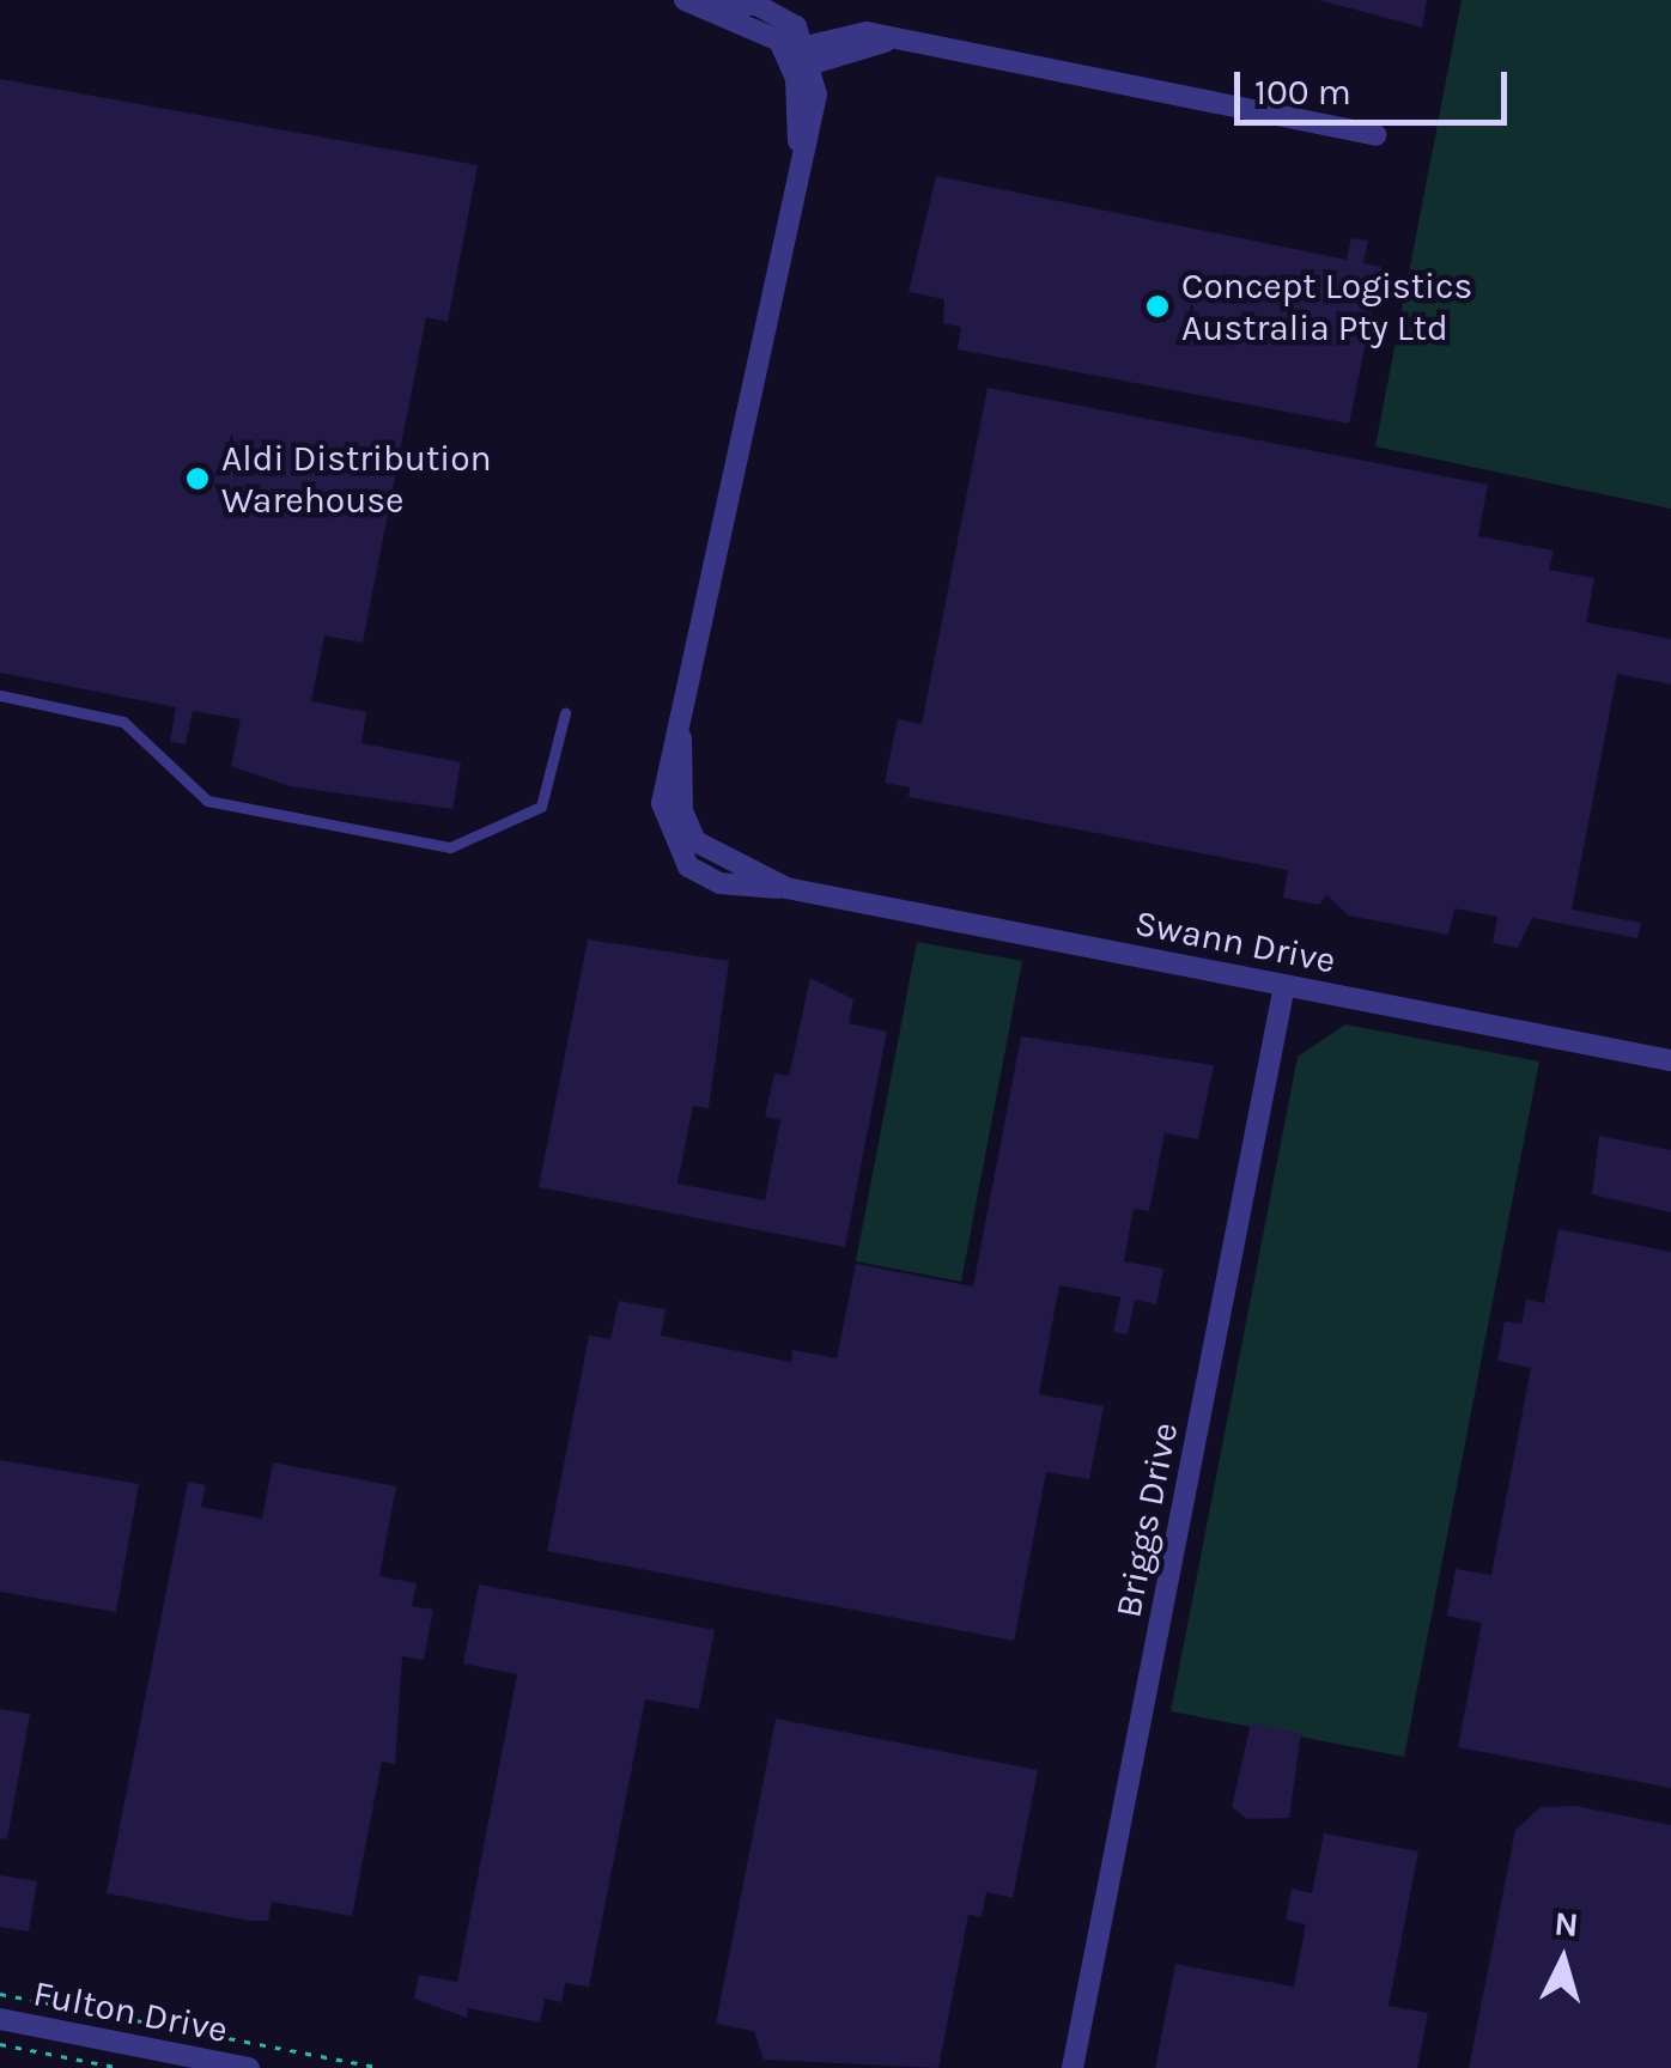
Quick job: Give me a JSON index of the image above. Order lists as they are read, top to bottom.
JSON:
{
  "streets": {
    "street": ["Swann Drive", "Briggs Drive", "Fulton Drive"]
  },
  "crossings": [
    ["Swann Drive", "Briggs Drive"]
  ],
  "places": ["Concept Logistics Australia Pty Ltd", "Aldi Distribution Warehouse"],
  "scale_bar": "100 m",
  "north": "top"
}
